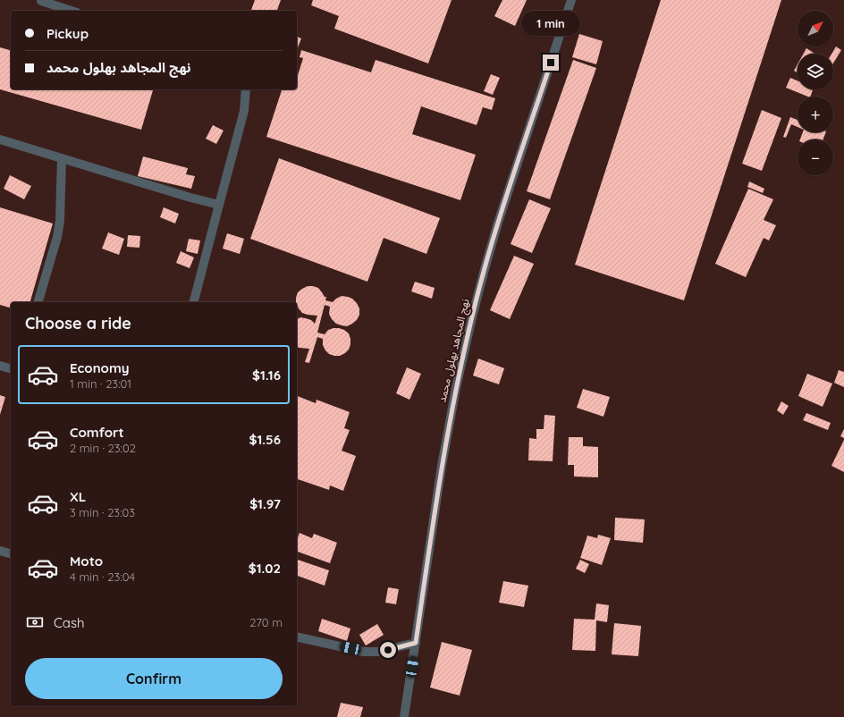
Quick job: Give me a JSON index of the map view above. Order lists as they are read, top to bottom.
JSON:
{
  "streets": {
    "street": ["نهج المجاهد بهلول محمد"]
  },
  "north": "top right",
  "page": {
    "map_buttons": ["+", "−"],
    "bubble": "1 min",
    "banner": ["Pickup", "نهج المجاهد بهلول محمد"],
    "heading": "Choose a ride",
    "list": [
      {
        "name": "Economy",
        "note": "1 min · 23:01",
        "value": "$1.16"
      },
      {
        "name": "Comfort",
        "note": "2 min · 23:02",
        "value": "$1.56"
      },
      {
        "name": "XL",
        "note": "3 min · 23:03",
        "value": "$1.97"
      },
      {
        "name": "Moto",
        "note": "4 min · 23:04",
        "value": "$1.02"
      }
    ],
    "pay": ["Cash", "270 m"],
    "buttons": "Confirm"
  }
}
